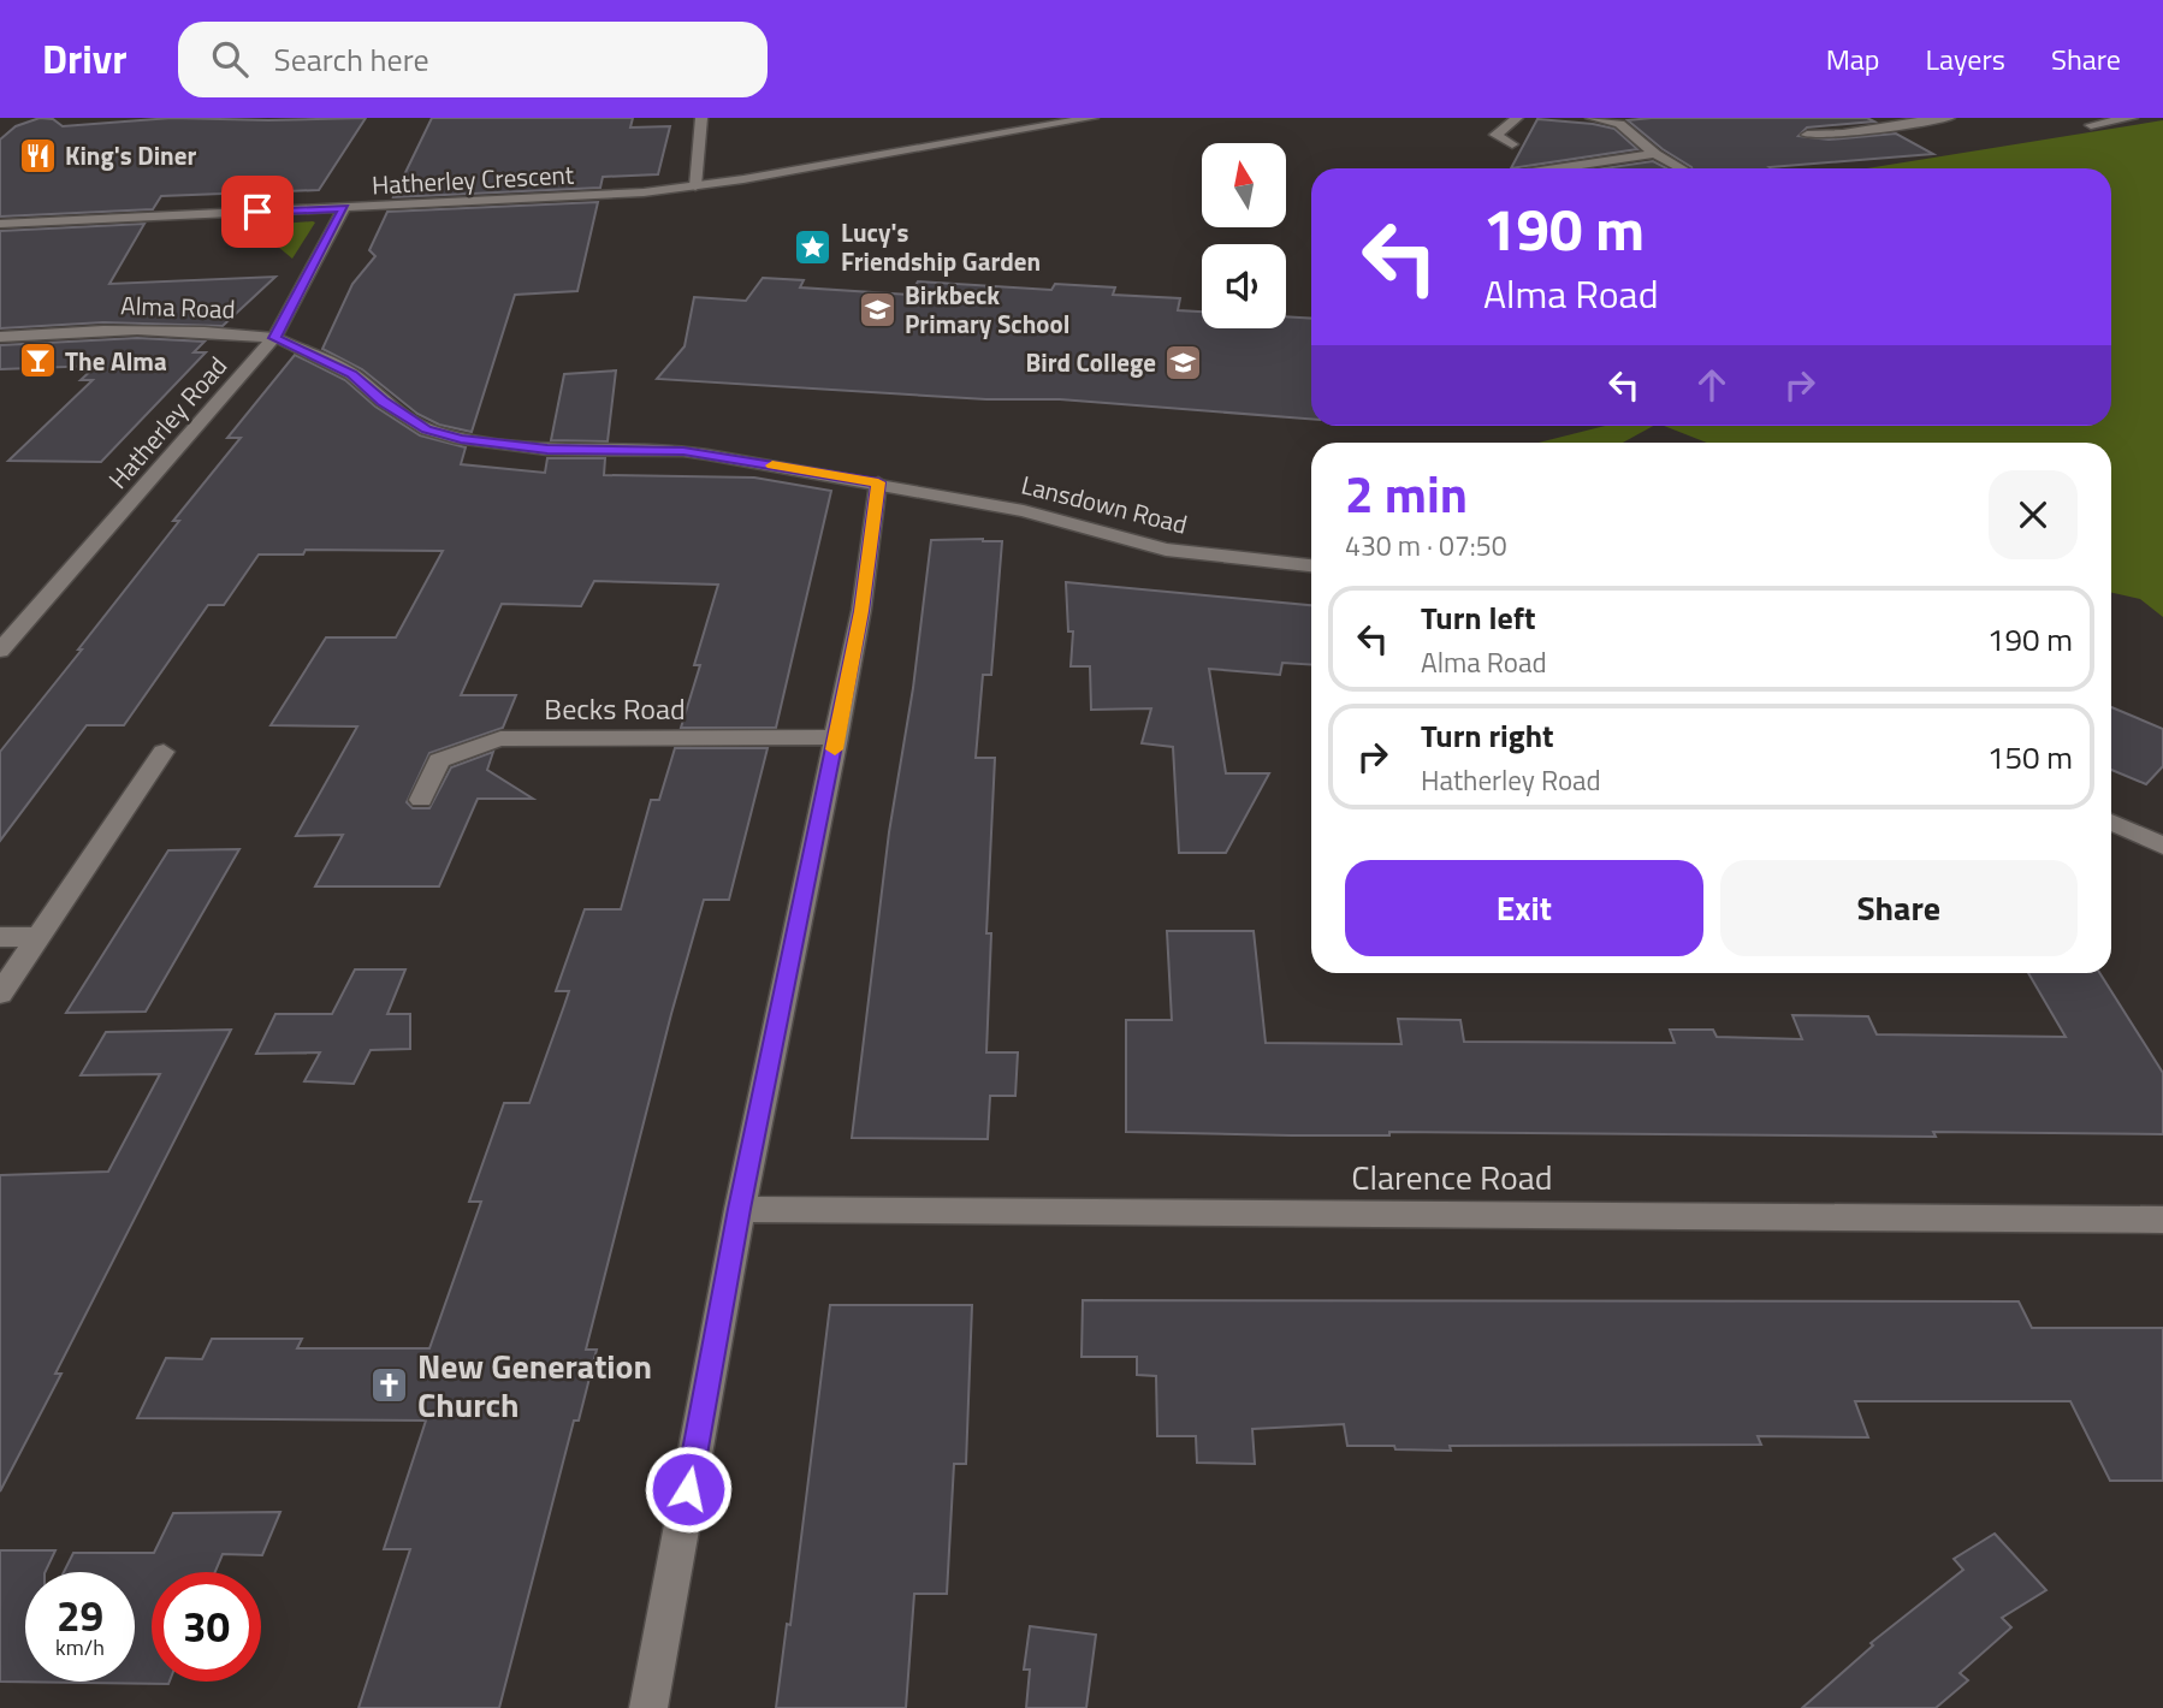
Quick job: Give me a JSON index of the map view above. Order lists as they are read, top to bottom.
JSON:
{
  "streets": {
    "street": [
      "Hatherley Crescent",
      "Alma Road",
      "Hatherley Road",
      "Lansdown Road",
      "Becks Road",
      "Clarence Road"
    ]
  },
  "crossings": [
    ["Hatherley Crescent", "Hatherley Road"],
    ["Alma Road", "Hatherley Road"],
    ["Alma Road", "Lansdown Road"]
  ],
  "places": {
    "restaurant": ["King's Diner"],
    "place": ["Lucy's Friendship Garden"],
    "school or university": ["Birkbeck Primary School", "Bird College"],
    "bar": ["The Alma"],
    "church": ["New Generation Church"]
  },
  "north": "top",
  "page": {
    "header": "Drivr",
    "search": "Search here",
    "nav": ["Map", "Layers", "Share"],
    "turn": ["190 m", "Alma Road"],
    "heading": ["2 min", "430 m · 07:50"],
    "list": [
      {
        "name": "Turn left",
        "note": "Alma Road",
        "value": "190 m"
      },
      {
        "name": "Turn right",
        "note": "Hatherley Road",
        "value": "150 m"
      }
    ],
    "buttons": ["Exit", "Share"],
    "speed": "29 km/h",
    "limit": "30"
  }
}
